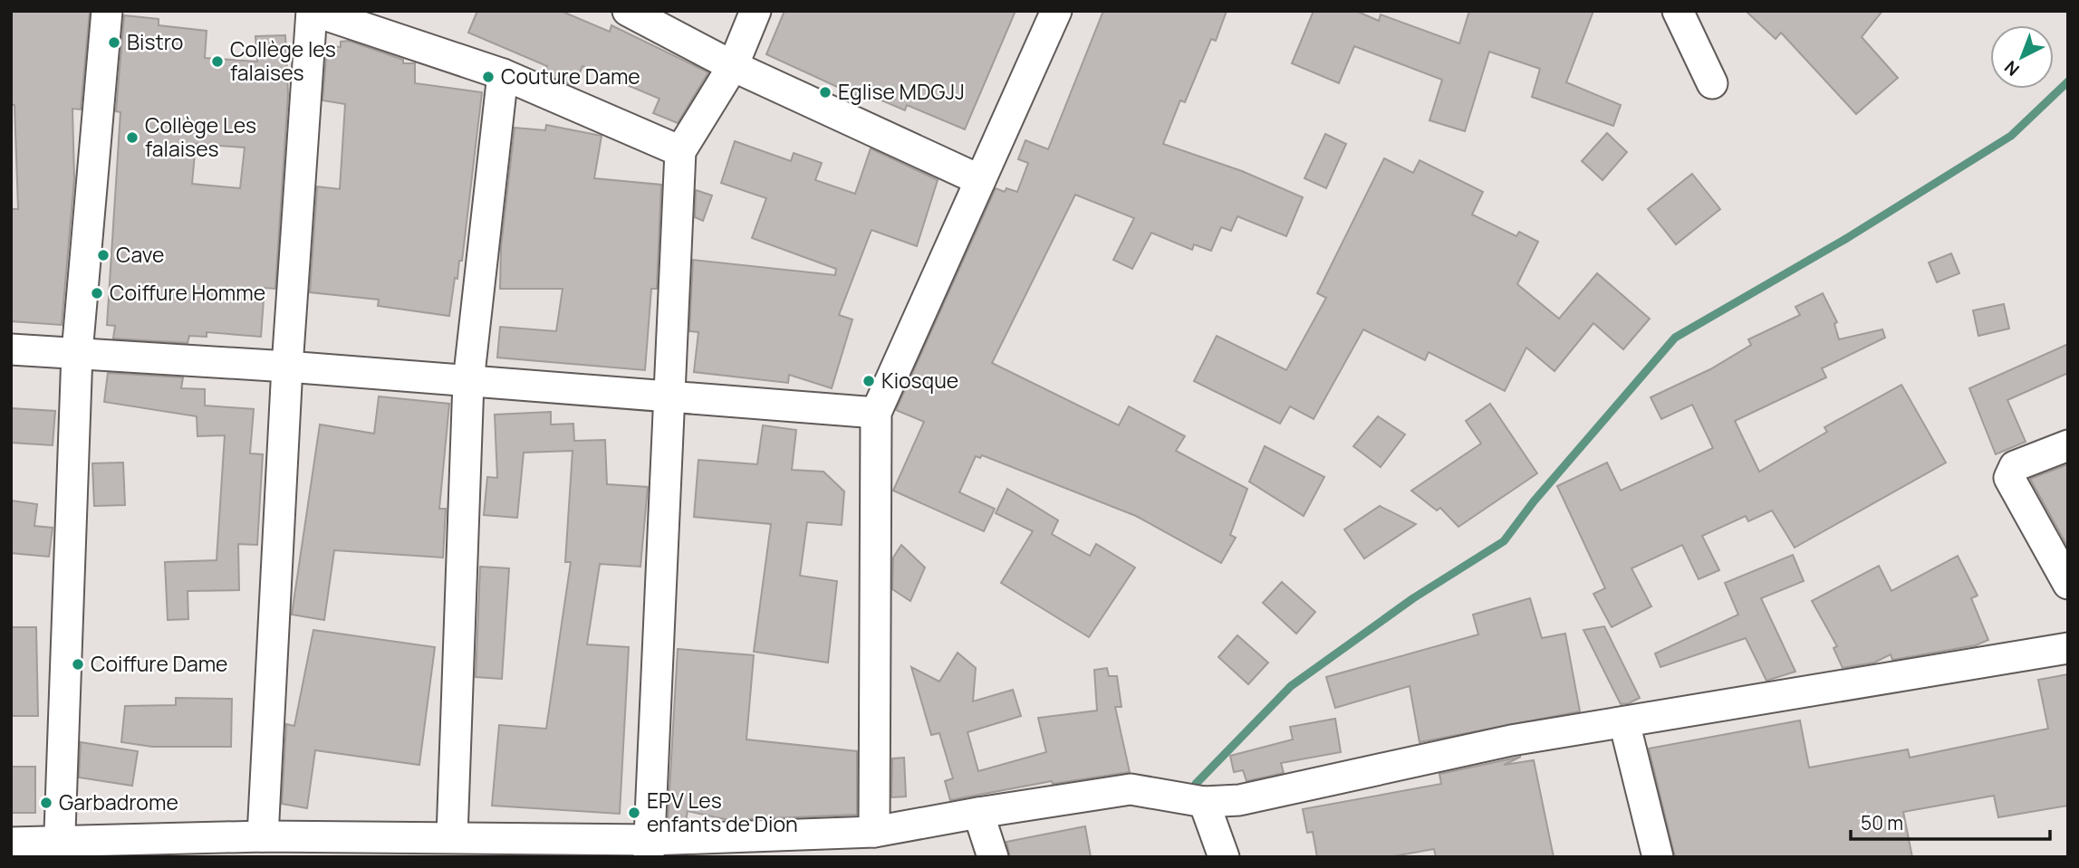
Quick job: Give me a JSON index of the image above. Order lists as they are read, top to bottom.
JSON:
{
  "places": [
    "Bistro",
    "Collège les falaises",
    "Couture Dame",
    "Eglise MDGJJ",
    "Collège Les falaises",
    "Cave",
    "Coiffure Homme",
    "Kiosque",
    "Coiffure Dame",
    "Garbadrome",
    "EPV Les enfants de Dion"
  ],
  "scale_bar": "50 m",
  "north": "bottom left"
}
